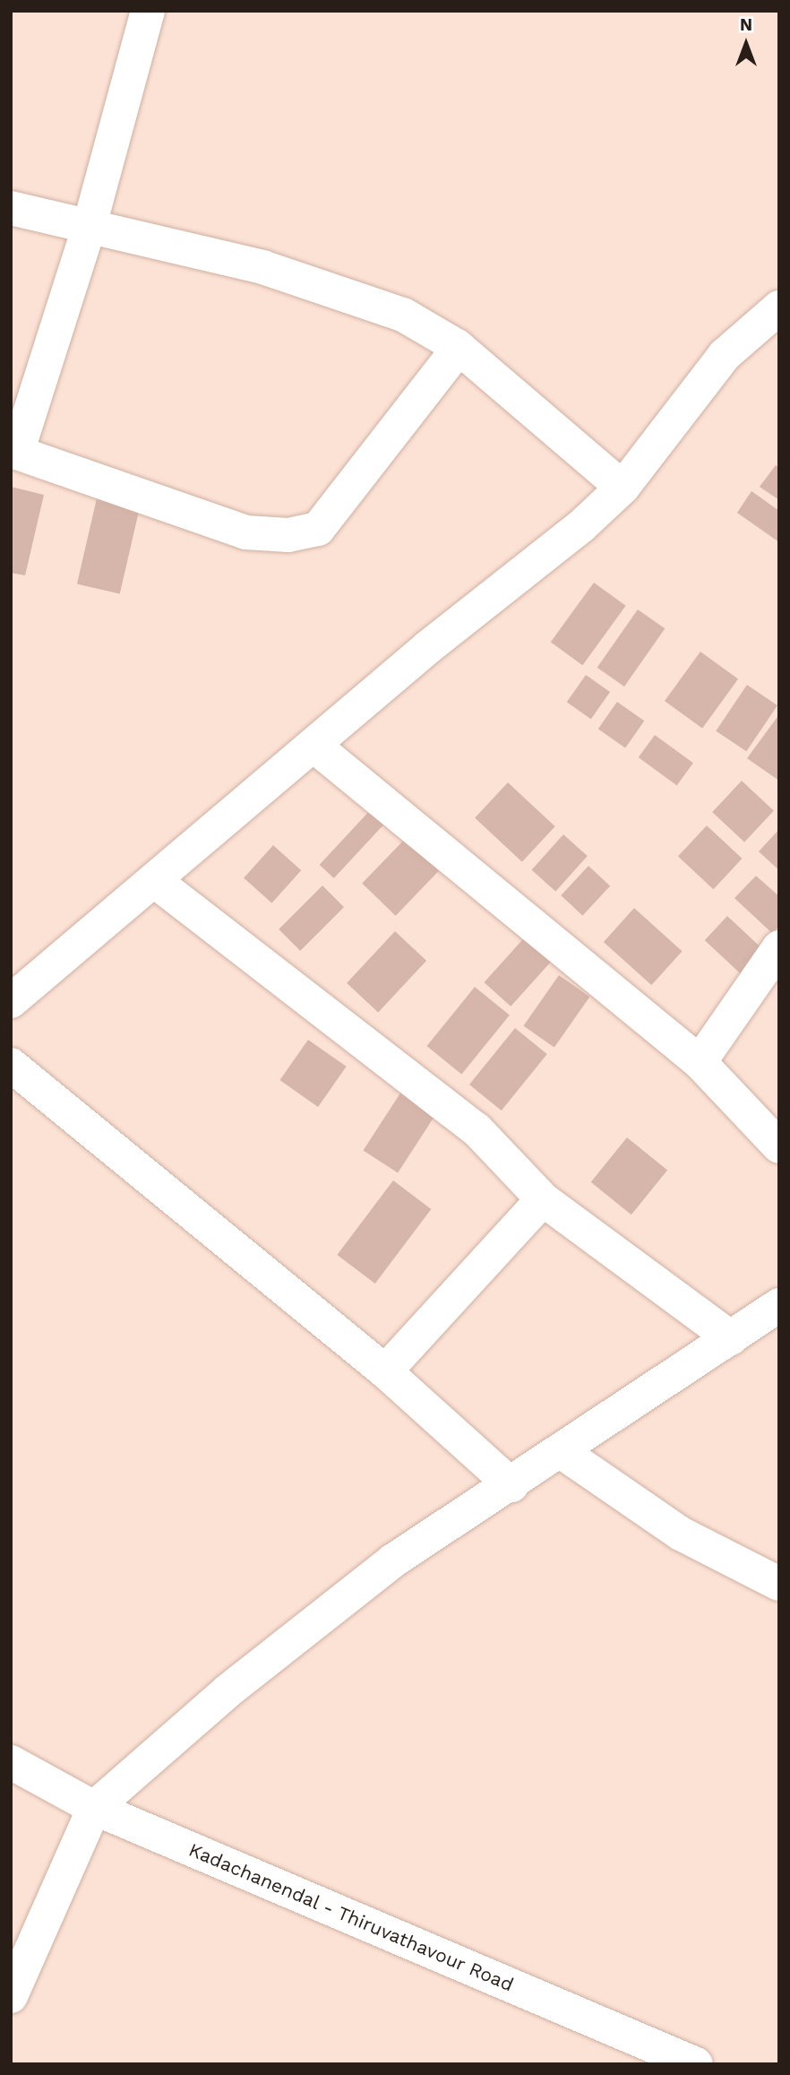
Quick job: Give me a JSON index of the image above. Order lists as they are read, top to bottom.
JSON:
{
  "streets": {
    "street": ["Kadachanendal - Thiruvathavour Road"]
  },
  "north": "top"
}
